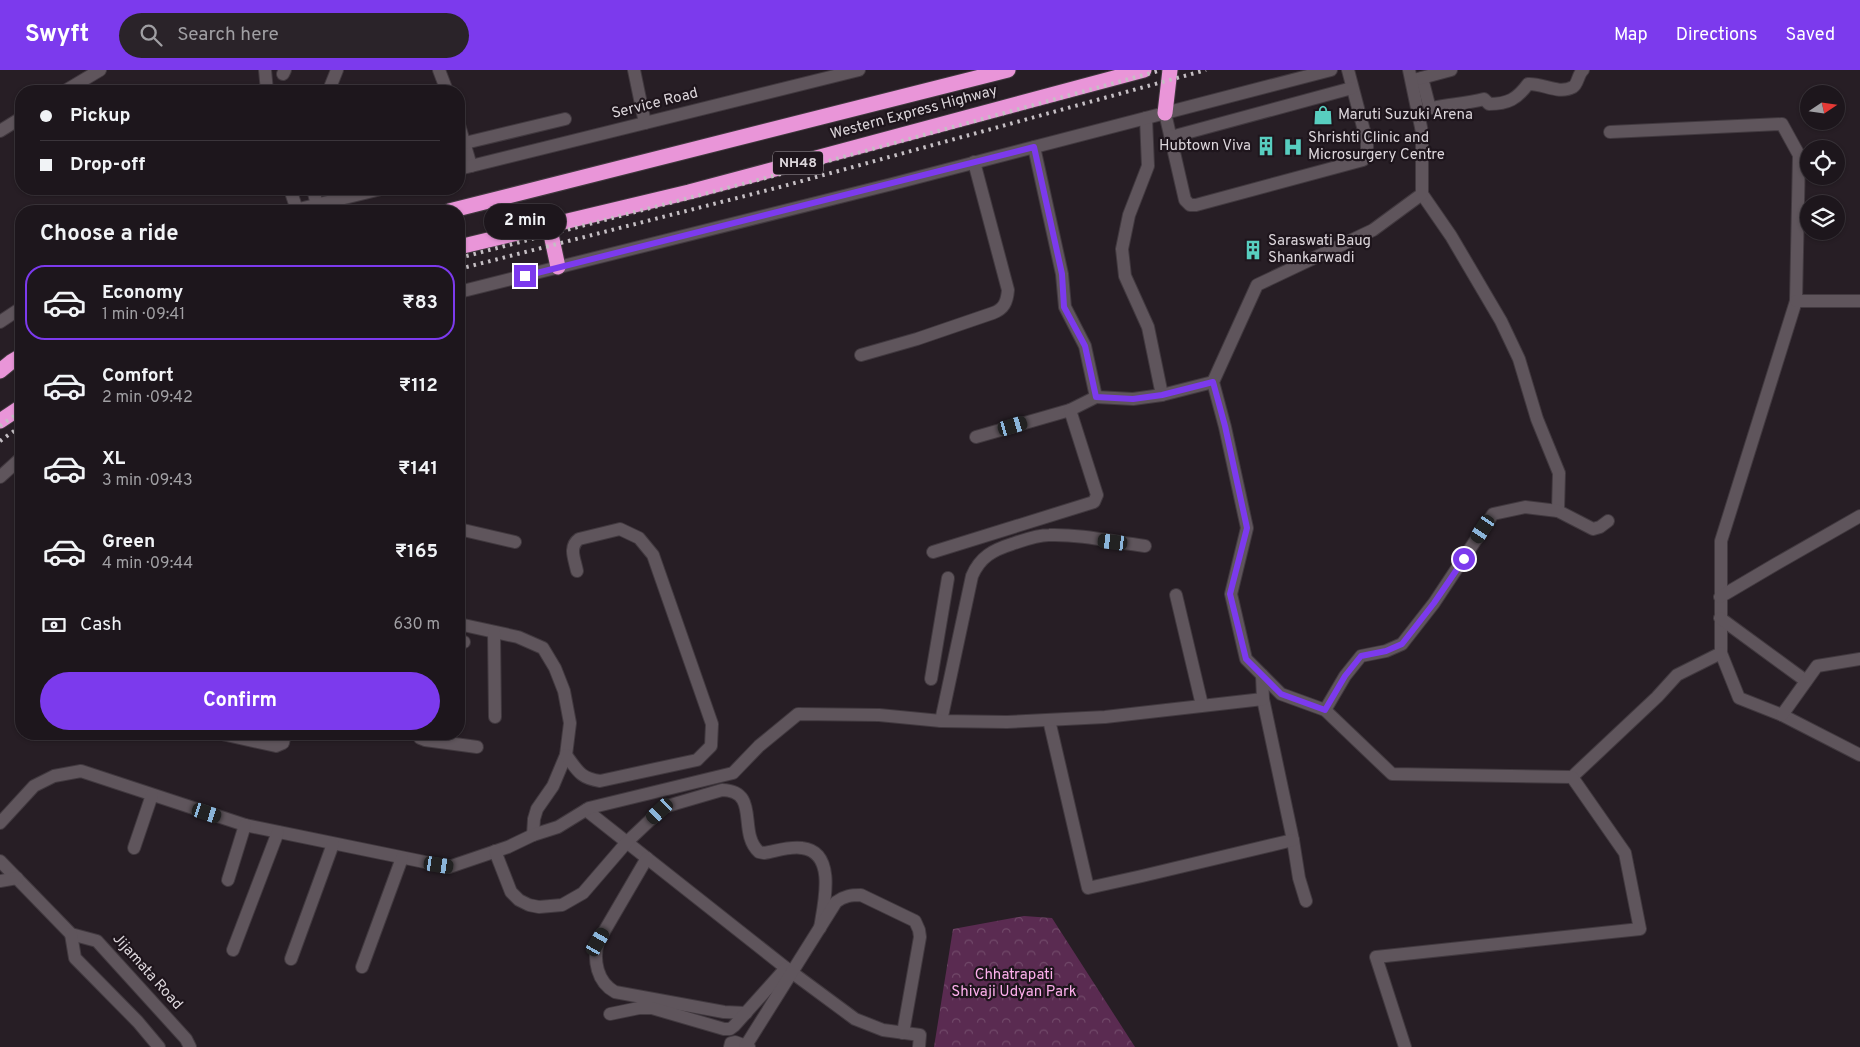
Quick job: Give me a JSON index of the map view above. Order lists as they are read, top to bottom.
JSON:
{
  "streets": {
    "highway": ["Western Express Highway", "NH48"],
    "street": ["Service Road", "Jijamata Road"]
  },
  "parks": ["Chhatrapati Shivaji Udyan Park"],
  "places": {
    "shop": ["Maruti Suzuki Arena"],
    "building": ["Hubtown Viva", "Saraswati Baug Shankarwadi"],
    "hospital": ["Shrishti Clinic and Microsurgery Centre"]
  },
  "north": "right",
  "page": {
    "header": "Swyft",
    "search": "Search here",
    "nav": ["Map", "Directions", "Saved"],
    "banner": ["Pickup", "Drop-off"],
    "bubble": "2 min",
    "heading": "Choose a ride",
    "list": [
      {
        "name": "Economy",
        "note": "1 min · 09:41",
        "value": "₹83"
      },
      {
        "name": "Comfort",
        "note": "2 min · 09:42",
        "value": "₹112"
      },
      {
        "name": "XL",
        "note": "3 min · 09:43",
        "value": "₹141"
      },
      {
        "name": "Green",
        "note": "4 min · 09:44",
        "value": "₹165"
      }
    ],
    "pay": ["Cash", "630 m"],
    "buttons": "Confirm"
  }
}
